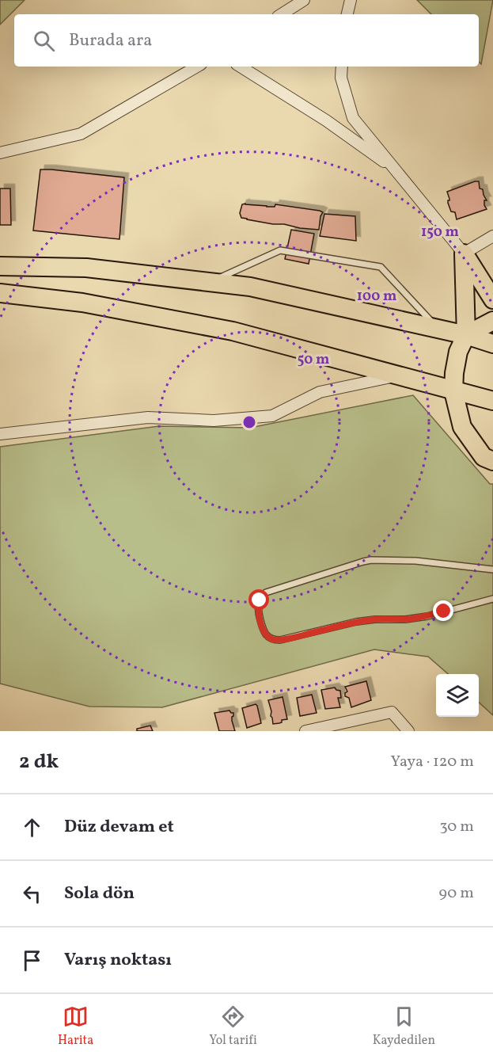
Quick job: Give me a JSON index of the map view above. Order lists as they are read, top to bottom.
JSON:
{
  "page": {
    "search": "Burada ara",
    "heading": ["2 dk", "Yaya · 120 m"],
    "list": [
      ["Düz devam et", "30 m"],
      ["Sola dön", "90 m"],
      "Varış noktası"
    ],
    "nav": ["Harita", "Yol tarifi", "Kaydedilen"]
  },
  "rings": ["150 m", "100 m", "50 m"]
}
